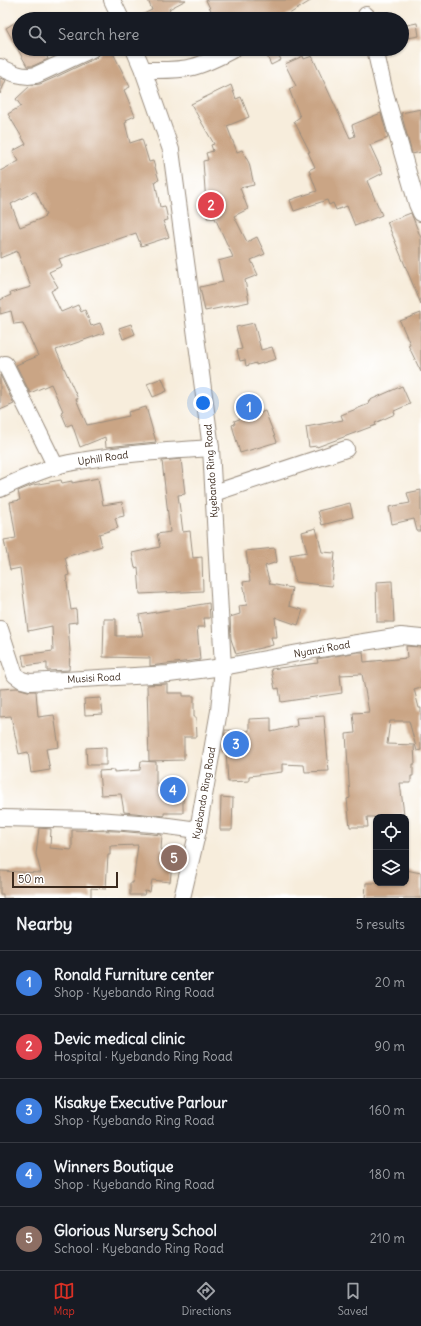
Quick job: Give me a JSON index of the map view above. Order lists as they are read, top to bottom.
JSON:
{
  "streets": {
    "street": [
      "Uphill Road",
      "Kyebando Ring Road",
      "Nyanzi Road",
      "Musisi Road"
    ]
  },
  "crossings": [
    ["Uphill Road", "Kyebando Ring Road"],
    ["Kyebando Ring Road", "Nyanzi Road"],
    ["Kyebando Ring Road", "Musisi Road"],
    ["Nyanzi Road", "Musisi Road"]
  ],
  "scale_bar": "50 m",
  "page": {
    "search": "Search here",
    "pins": [
      "2",
      "1",
      "3",
      "4",
      "5"
    ],
    "scale": "50 m",
    "heading": ["Nearby", "5 results"],
    "list": [
      {
        "mark": "1",
        "name": "Ronald Furniture center",
        "note": "Shop · Kyebando Ring Road",
        "value": "20 m"
      },
      {
        "mark": "2",
        "name": "Devic medical clinic",
        "note": "Hospital · Kyebando Ring Road",
        "value": "90 m"
      },
      {
        "mark": "3",
        "name": "Kisakye Executive Parlour",
        "note": "Shop · Kyebando Ring Road",
        "value": "160 m"
      },
      {
        "mark": "4",
        "name": "Winners Boutique",
        "note": "Shop · Kyebando Ring Road",
        "value": "180 m"
      },
      {
        "mark": "5",
        "name": "Glorious Nursery School",
        "note": "School · Kyebando Ring Road",
        "value": "210 m"
      }
    ],
    "nav": ["Map", "Directions", "Saved"]
  }
}
